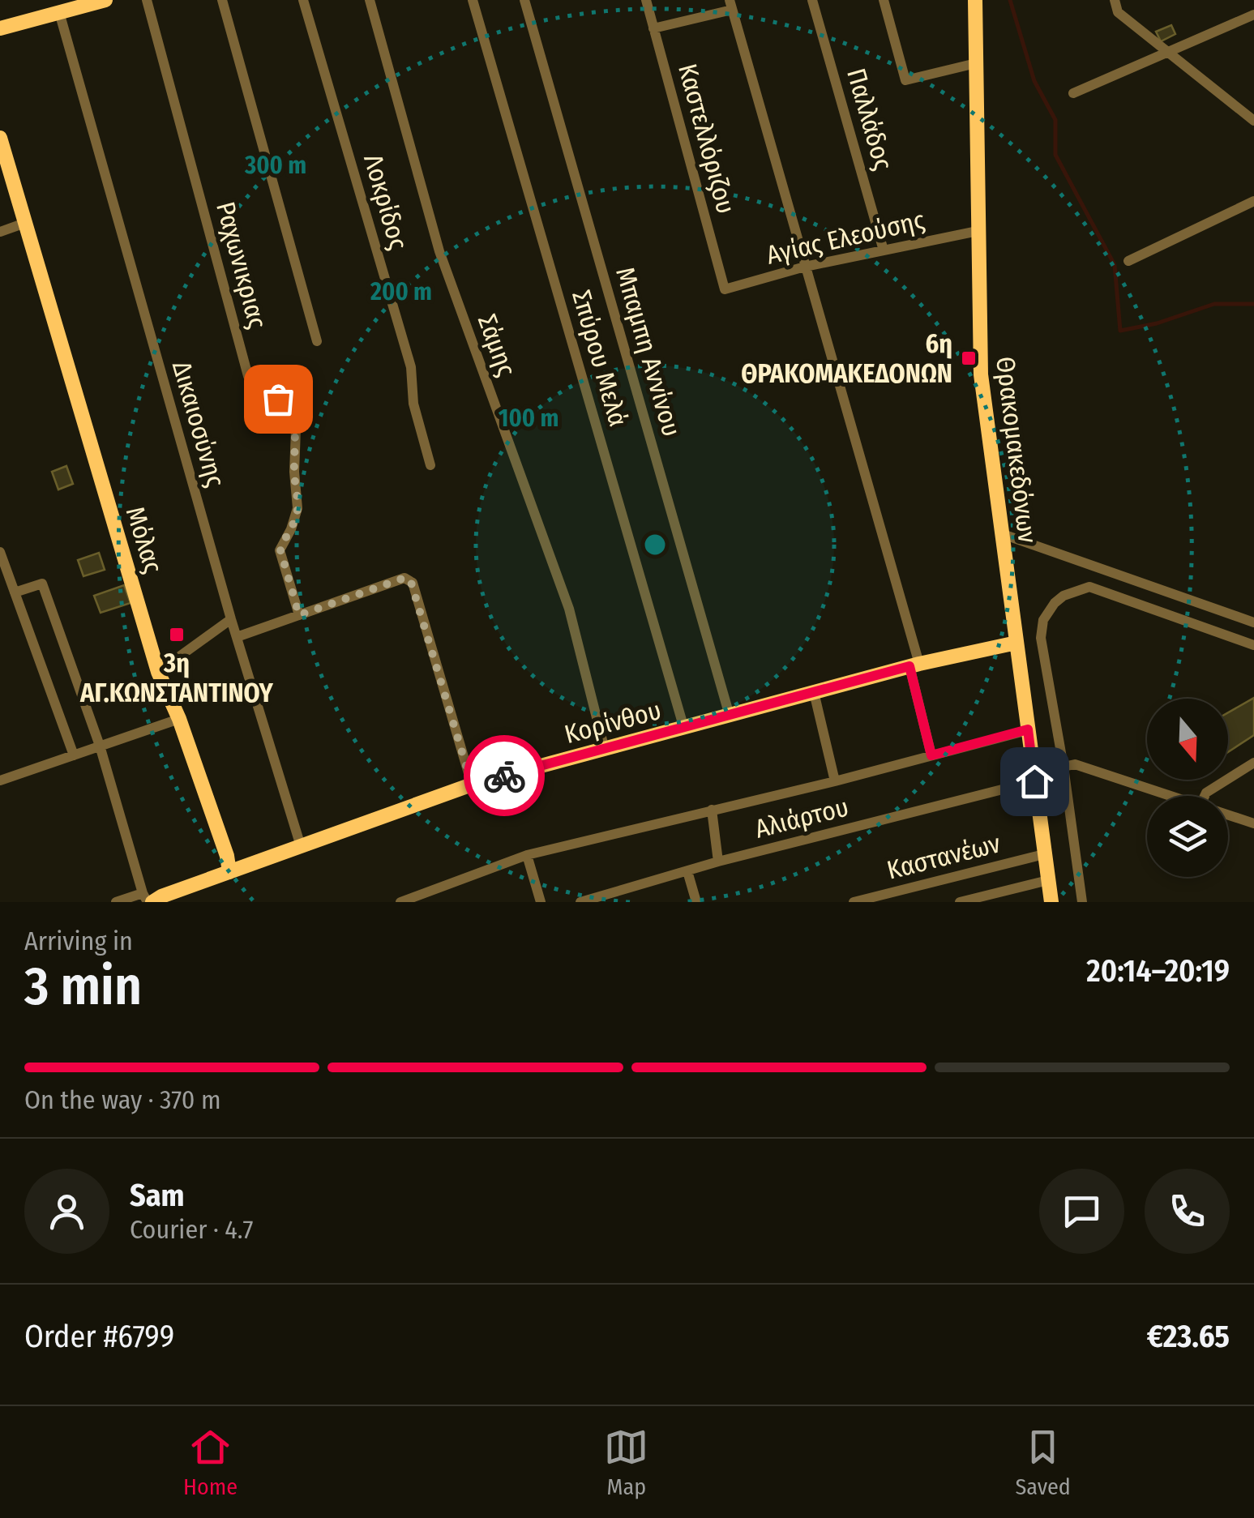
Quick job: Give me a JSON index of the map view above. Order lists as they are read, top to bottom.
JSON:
{
  "streets": {
    "street": [
      "Παλλάδος",
      "Καστελλόριζου",
      "Λοκρίδος",
      "Αγίας Ελεούσης",
      "Ραχωνικριας",
      "Σάμης",
      "Μπαμπη Αννίνου",
      "Σπύρου Μελά",
      "Δικαιοσύνης",
      "Θρακομακεδόνων",
      "Μόλας",
      "Κορίνθου",
      "Αλιάρτου",
      "Καστανέων"
    ]
  },
  "crossings": [
    ["Παλλάδος", "Αγίας Ελεούσης"],
    ["Καστελλόριζου", "Αγίας Ελεούσης"],
    ["Αγίας Ελεούσης", "Θρακομακεδόνων"],
    ["Σάμης", "Κορίνθου"],
    ["Μπαμπη Αννίνου", "Κορίνθου"],
    ["Σπύρου Μελά", "Κορίνθου"],
    ["Δικαιοσύνης", "Κορίνθου"],
    ["Θρακομακεδόνων", "Κορίνθου"],
    ["Θρακομακεδόνων", "Αλιάρτου"],
    ["Θρακομακεδόνων", "Καστανέων"],
    ["Μόλας", "Κορίνθου"]
  ],
  "places": {
    "transit": ["6η ΘΡΑΚΟΜΑΚΕΔΟΝΩΝ", "3η ΑΓ.ΚΩΝΣΤΑΝΤΙΝΟΥ"]
  },
  "north": "bottom",
  "page": {
    "heading": ["3 min", "Arriving in", "20:14–20:19"],
    "panel": [
      "Sam",
      "Courier · 4.7",
      "Order #6799",
      "€23.65"
    ],
    "bar": "On the way · 370 m",
    "tabs": ["Home", "Map", "Saved"]
  },
  "rings": ["300 m", "200 m", "100 m"]
}
